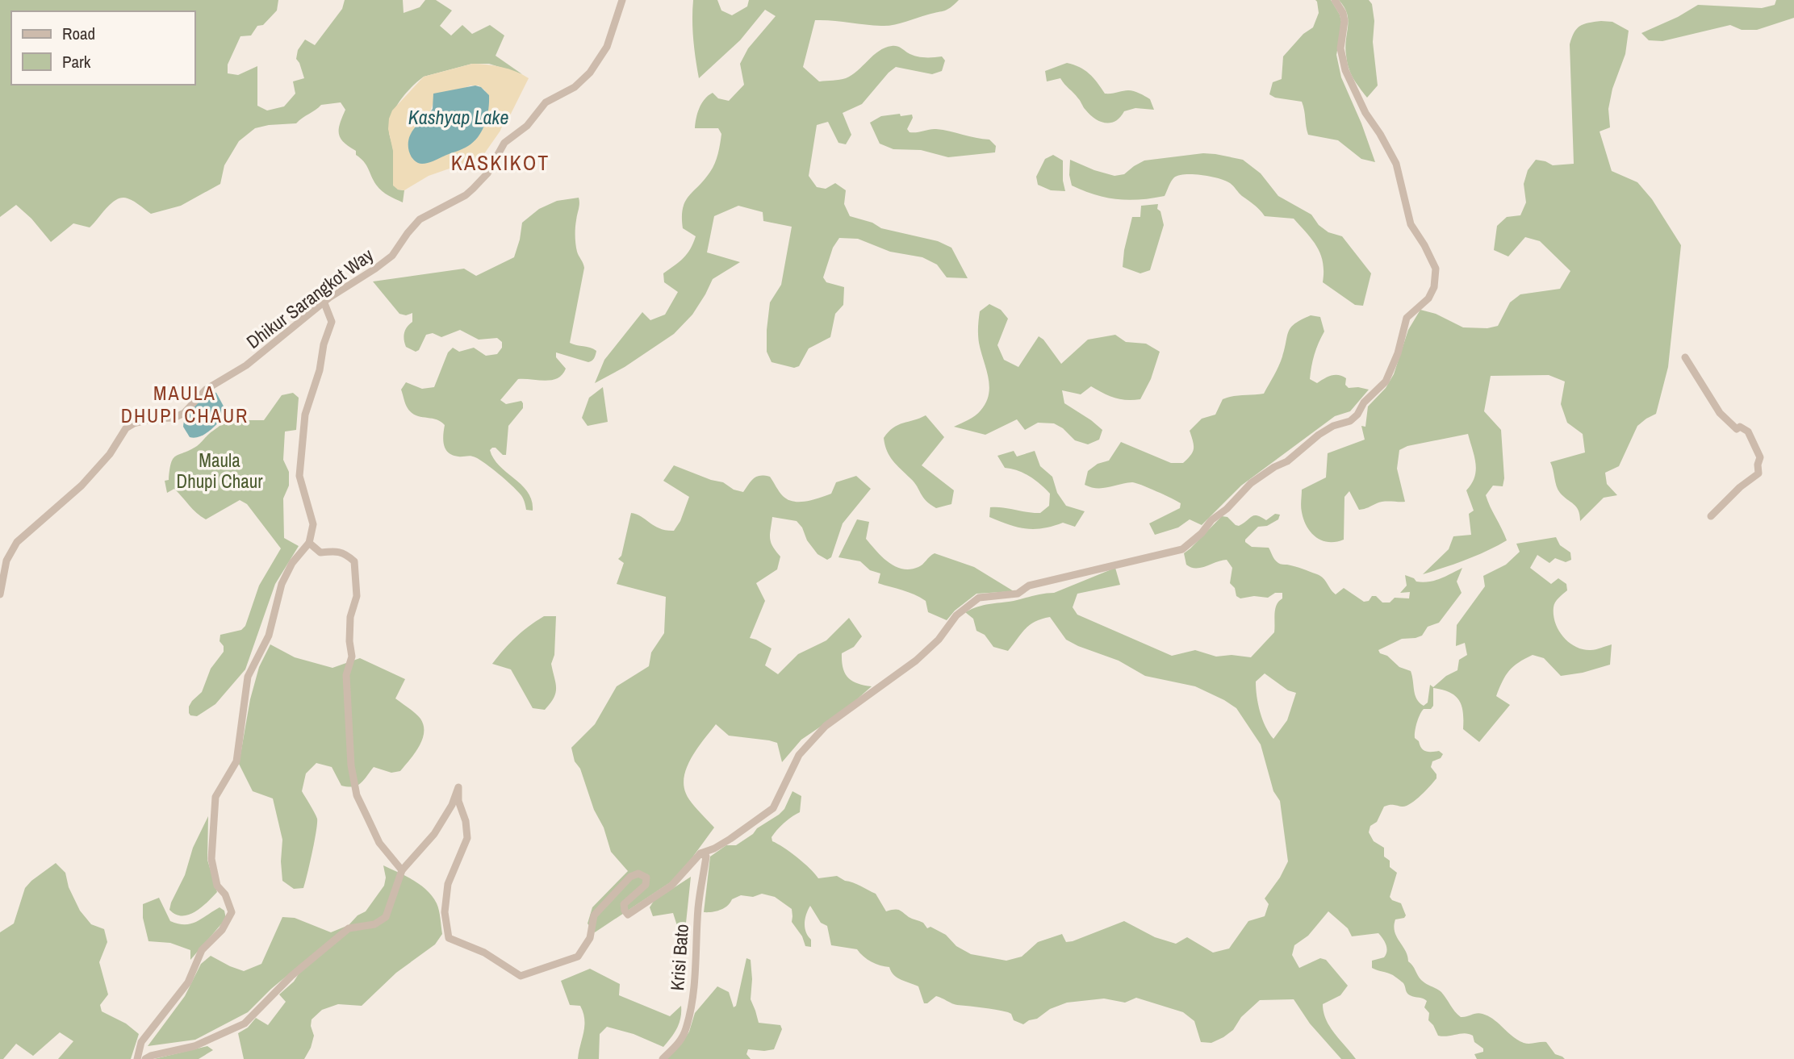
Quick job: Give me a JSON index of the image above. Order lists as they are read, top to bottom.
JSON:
{
  "streets": {
    "street": ["Dhikur Sarangkot Way", "Krisi Bato"]
  },
  "districts": ["KASKIKOT", "MAULA DHUPI CHAUR"],
  "water": ["Kashyap Lake"],
  "parks": ["Maula Dhupi Chaur"],
  "legend": ["Road", "Park"]
}
